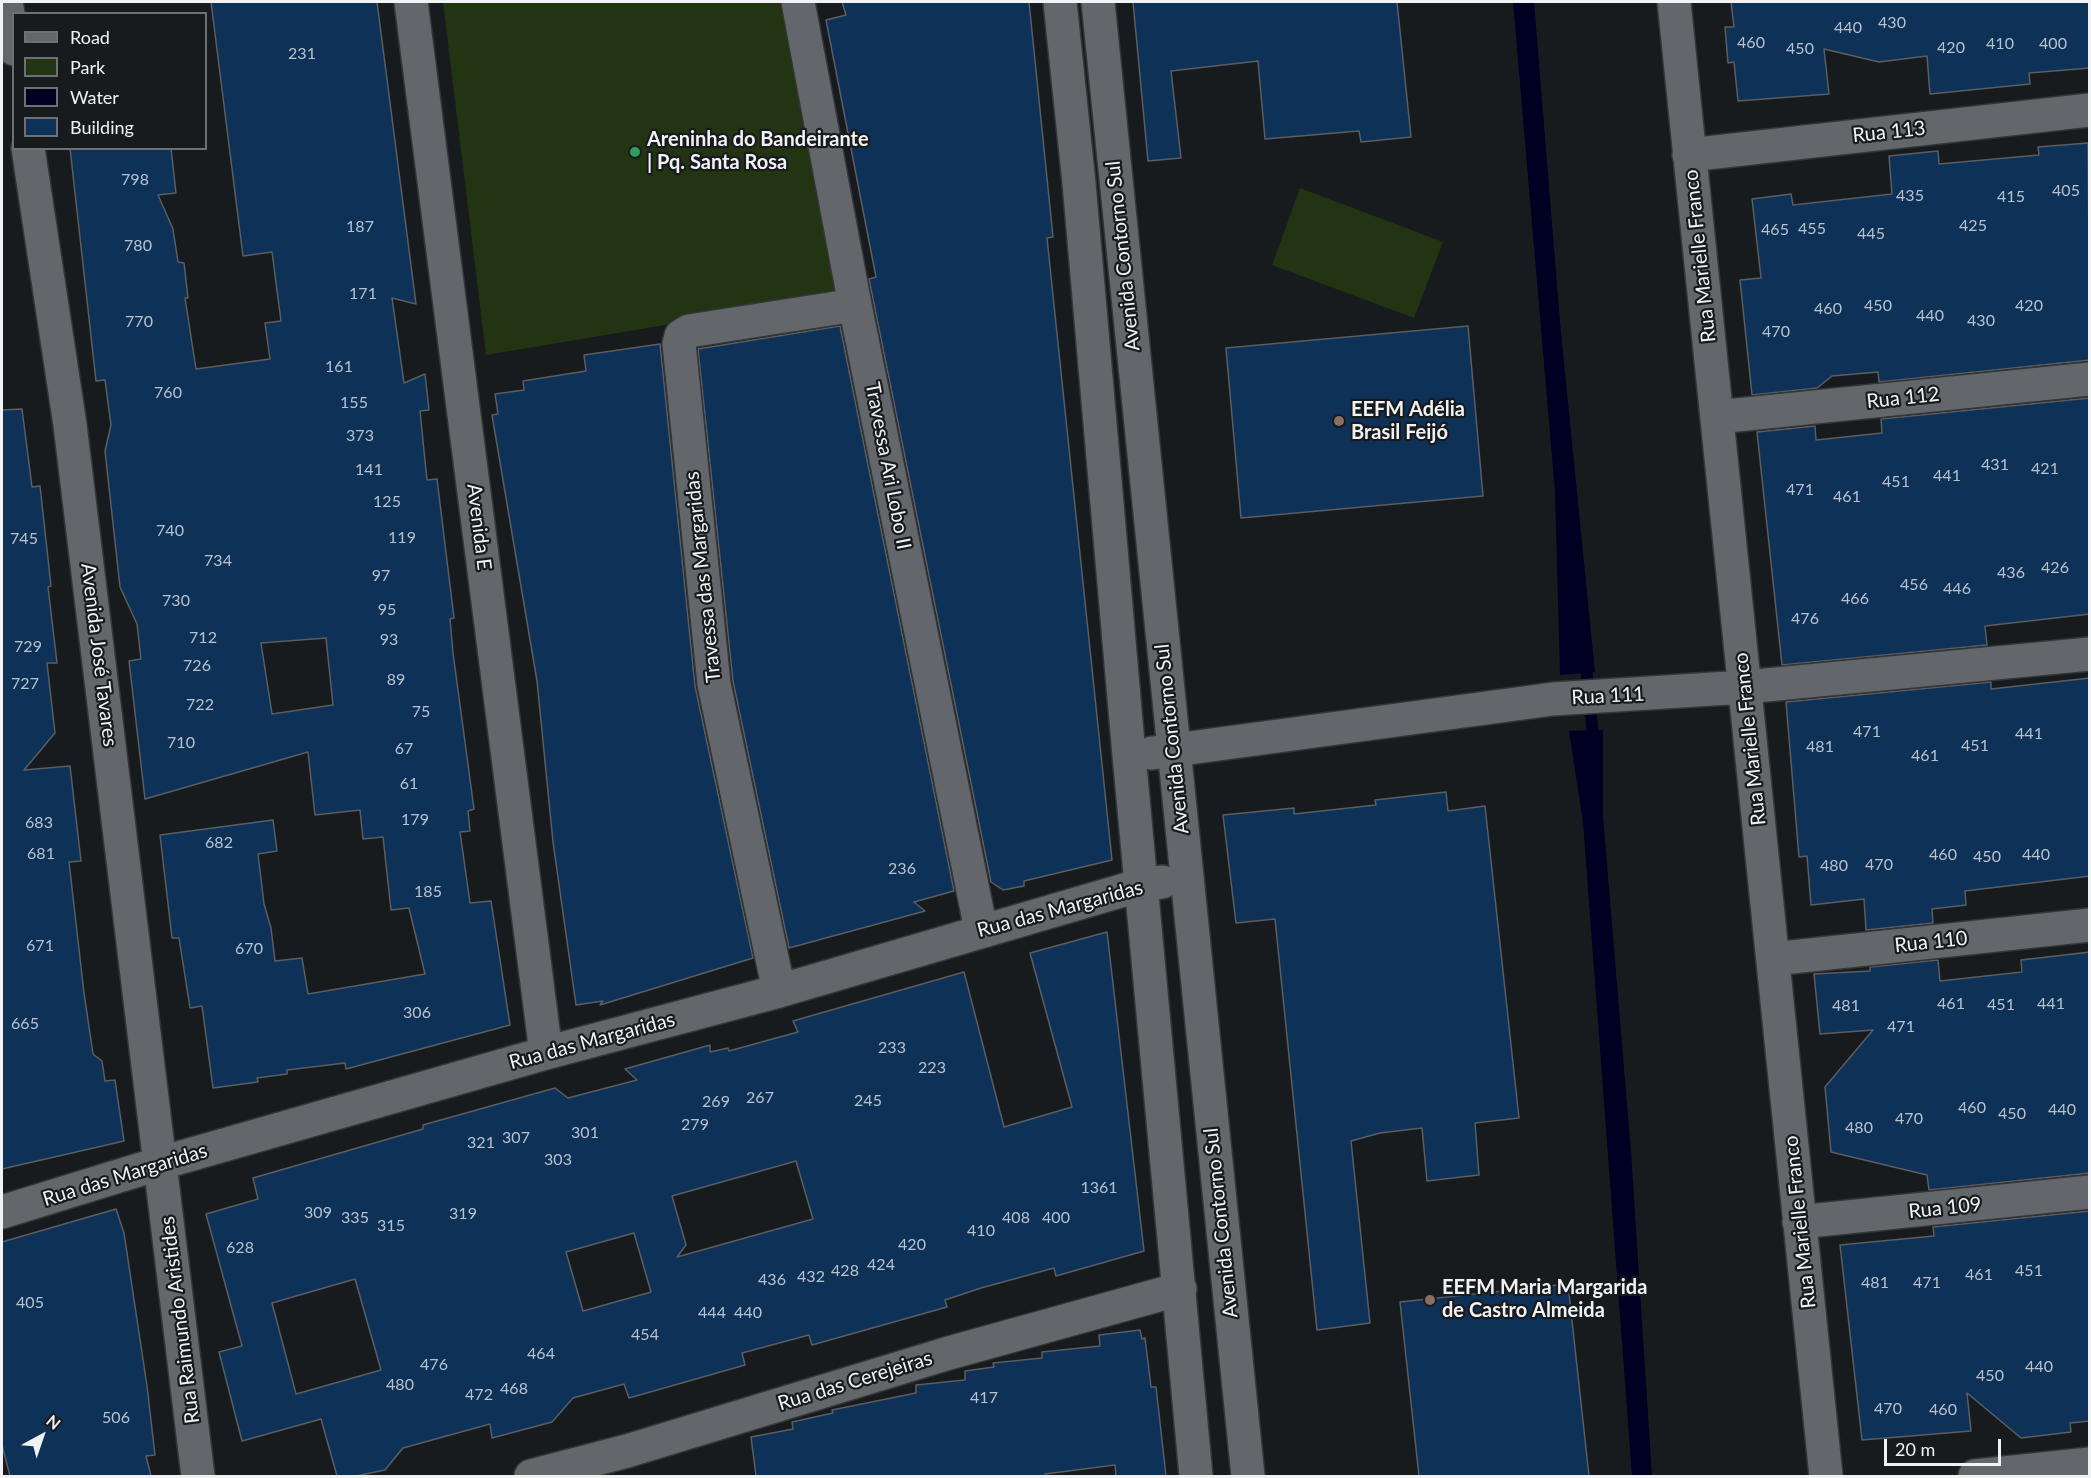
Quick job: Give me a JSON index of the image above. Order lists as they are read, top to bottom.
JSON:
{
  "streets": {
    "street": [
      "Rua 113",
      "Avenida Contorno Sul",
      "Rua Marielle Franco",
      "Rua 112",
      "Travessa Ari Lobo II",
      "Avenida E",
      "Travessa das Margaridas",
      "Avenida José Tavares",
      "Rua 111",
      "Rua das Margaridas",
      "Rua 110",
      "Rua 109",
      "Rua Raimundo Aristides",
      "Rua das Cerejeiras"
    ]
  },
  "crossings": [
    ["Rua 113", "Rua Marielle Franco"],
    ["Avenida Contorno Sul", "Rua 111"],
    ["Avenida Contorno Sul", "Rua das Margaridas"],
    ["Avenida Contorno Sul", "Rua das Cerejeiras"],
    ["Rua Marielle Franco", "Rua 112"],
    ["Rua Marielle Franco", "Rua 111"],
    ["Rua Marielle Franco", "Rua 110"],
    ["Rua Marielle Franco", "Rua 109"],
    ["Travessa Ari Lobo II", "Travessa das Margaridas"],
    ["Travessa Ari Lobo II", "Rua das Margaridas"],
    ["Avenida E", "Rua das Margaridas"],
    ["Travessa das Margaridas", "Rua das Margaridas"],
    ["Avenida José Tavares", "Rua das Margaridas"],
    ["Avenida José Tavares", "Rua Raimundo Aristides"],
    ["Rua das Margaridas", "Rua Raimundo Aristides"]
  ],
  "places": ["Areninha do Bandeirante | Pq. Santa Rosa", "EEFM Adélia Brasil Feijó", "EEFM Maria Margarida de Castro Almeida"],
  "house_numbers": [
    "430",
    "440",
    "460",
    "410",
    "400",
    "420",
    "450",
    "231",
    "798",
    "405",
    "435",
    "415",
    "425",
    "187",
    "455",
    "465",
    "445",
    "780",
    "171",
    "450",
    "420",
    "460",
    "440",
    "430",
    "770",
    "470",
    "161",
    "760",
    "155",
    "373",
    "431",
    "421",
    "141",
    "441",
    "451",
    "471",
    "461",
    "125",
    "740",
    "119",
    "745",
    "734",
    "426",
    "436",
    "97",
    "456",
    "446",
    "466",
    "730",
    "95",
    "476",
    "712",
    "93",
    "729",
    "726",
    "89",
    "727",
    "722",
    "75",
    "471",
    "441",
    "710",
    "451",
    "481",
    "67",
    "461",
    "61",
    "179",
    "683",
    "682",
    "681",
    "460",
    "440",
    "450",
    "470",
    "480",
    "236",
    "185",
    "671",
    "670",
    "461",
    "441",
    "451",
    "481",
    "306",
    "665",
    "471",
    "233",
    "223",
    "267",
    "245",
    "269",
    "460",
    "440",
    "450",
    "470",
    "279",
    "480",
    "301",
    "307",
    "321",
    "303",
    "1361",
    "309",
    "319",
    "335",
    "408",
    "400",
    "315",
    "410",
    "420",
    "628",
    "424",
    "428",
    "451",
    "461",
    "432",
    "436",
    "481",
    "471",
    "405",
    "444",
    "440",
    "454",
    "464",
    "476",
    "440",
    "450",
    "480",
    "468",
    "472",
    "417",
    "470",
    "460",
    "506"
  ],
  "legend": [
    "Road",
    "Park",
    "Water",
    "Building"
  ],
  "scale_bar": "20 m",
  "north": "top right"
}
